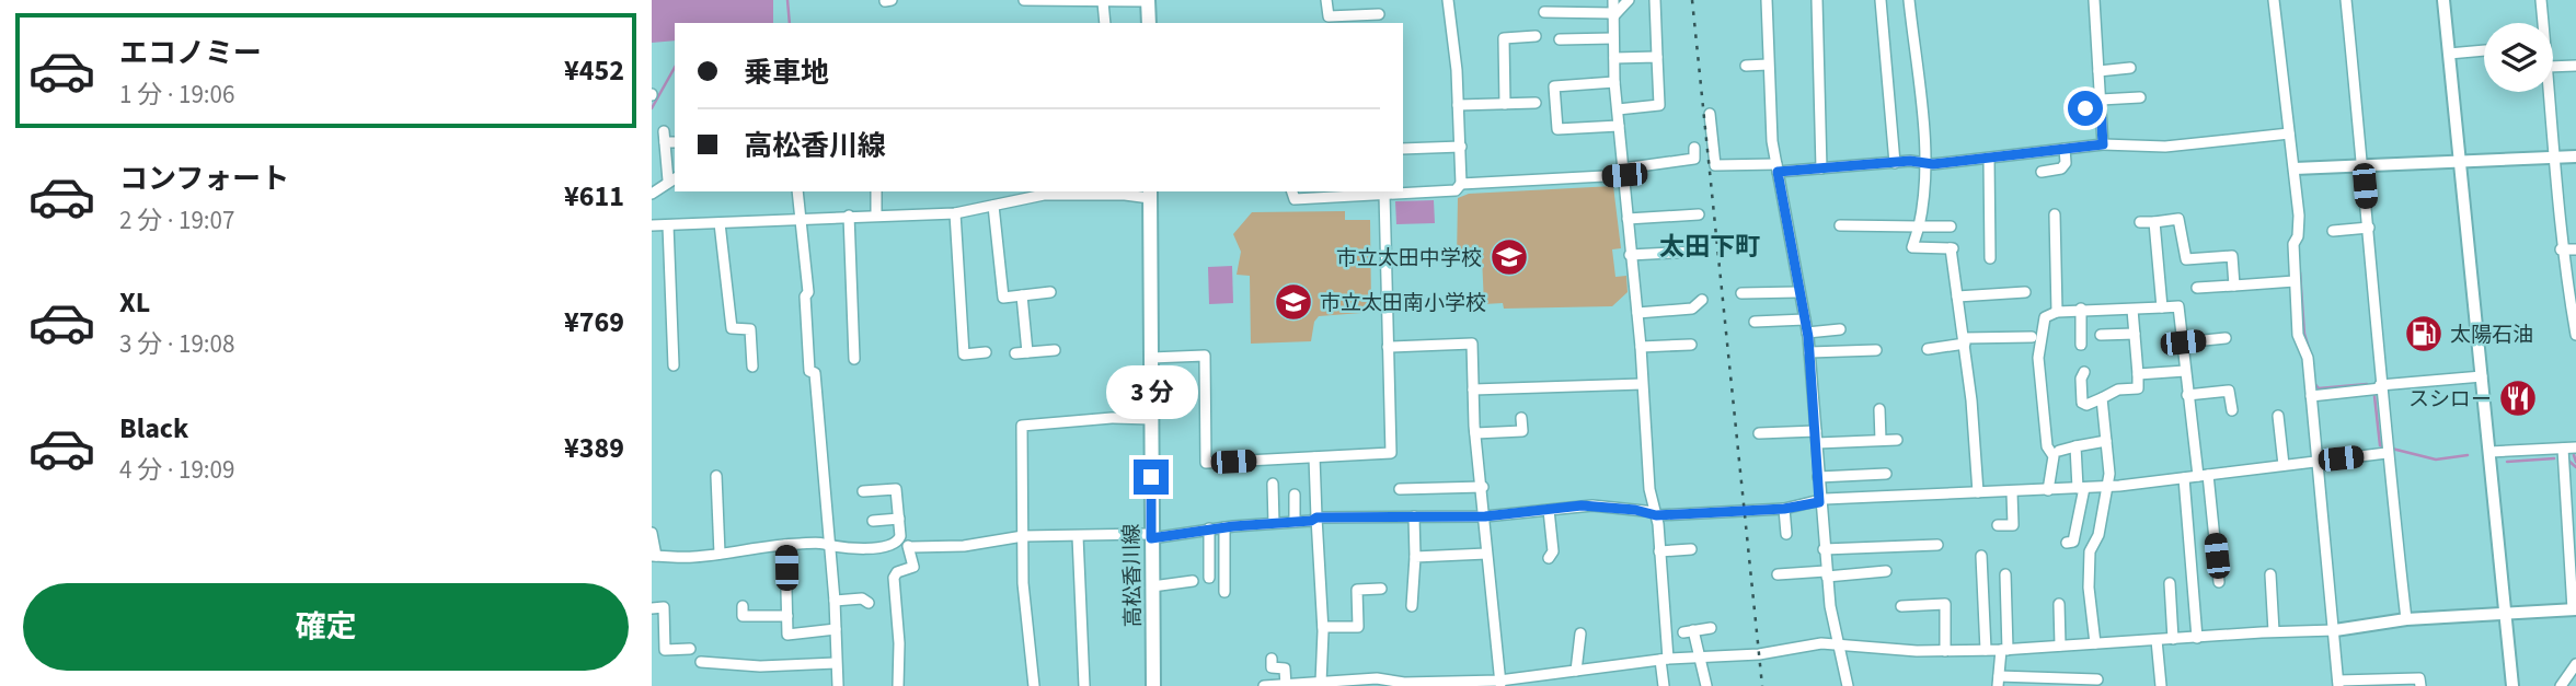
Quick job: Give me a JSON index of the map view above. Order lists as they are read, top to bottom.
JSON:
{
  "streets": {
    "main road": ["高松香川線"]
  },
  "districts": ["太田下町"],
  "places": {
    "school or university": ["市立太田中学校", "市立太田南小学校"],
    "fuel station": ["太陽石油"],
    "restaurant": ["スシロー"]
  },
  "page": {
    "list": [
      {
        "name": "エコノミー",
        "note": "1 分 · 19:06",
        "value": "¥452"
      },
      {
        "name": "コンフォート",
        "note": "2 分 · 19:07",
        "value": "¥611"
      },
      {
        "name": "XL",
        "note": "3 分 · 19:08",
        "value": "¥769"
      },
      {
        "name": "Black",
        "note": "4 分 · 19:09",
        "value": "¥389"
      }
    ],
    "banner": ["乗車地", "高松香川線"],
    "bubble": "3 分",
    "buttons": "確定"
  }
}
